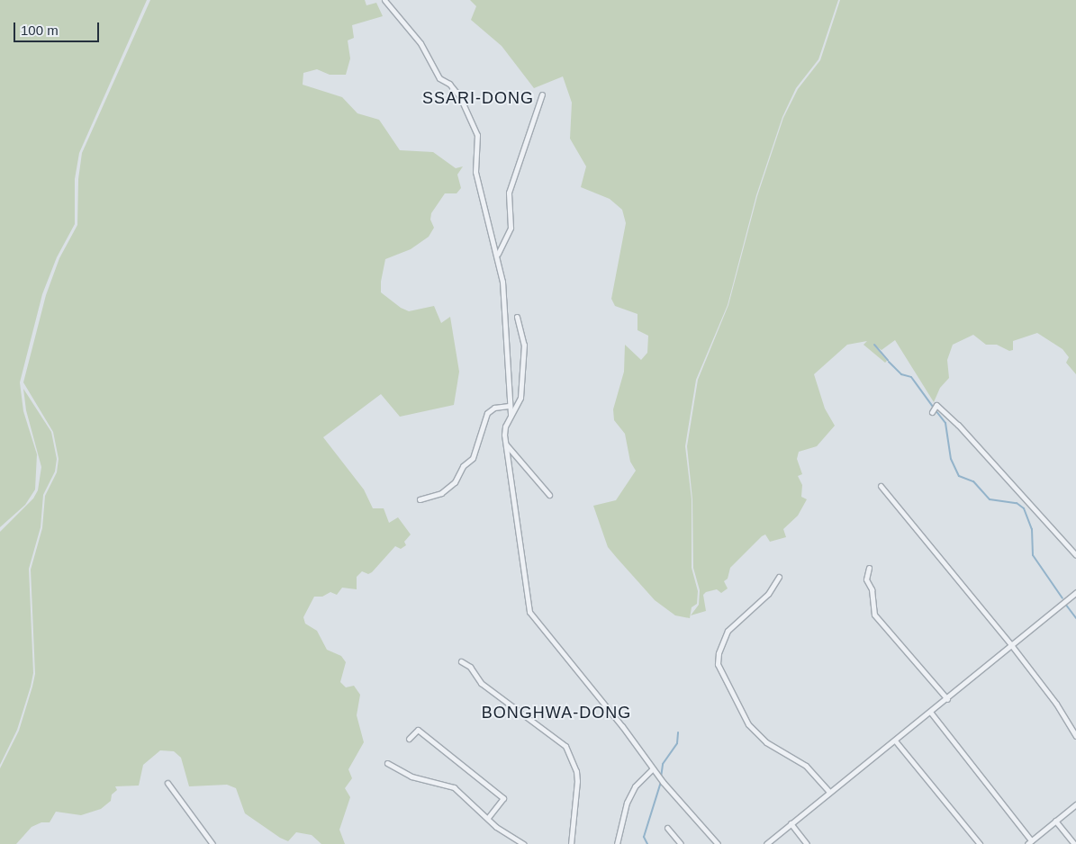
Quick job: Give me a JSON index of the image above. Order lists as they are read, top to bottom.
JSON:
{
  "districts": ["SSARI-DONG", "BONGHWA-DONG"],
  "scale_bar": "100 m"
}
